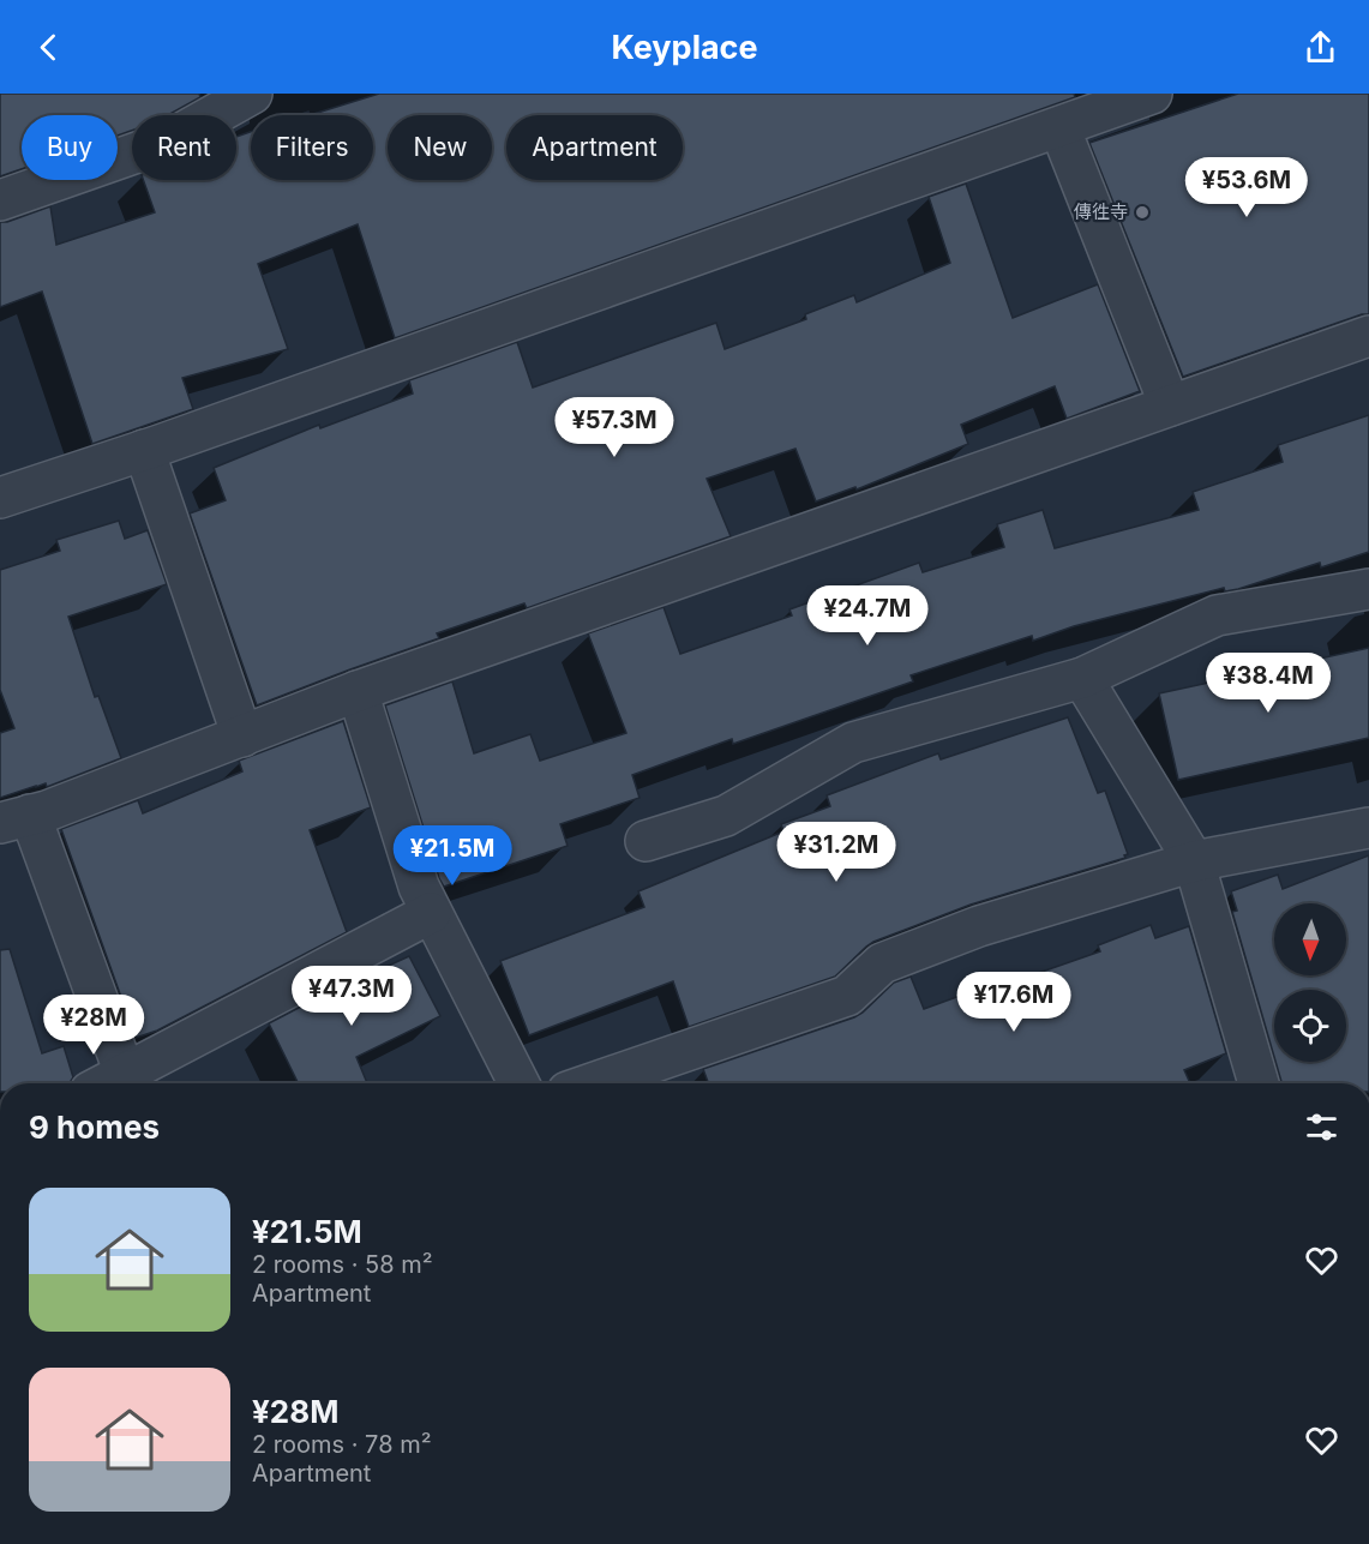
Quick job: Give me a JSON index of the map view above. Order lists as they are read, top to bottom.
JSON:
{
  "places": ["傳徃寺"],
  "north": "bottom",
  "page": {
    "header": "Keyplace",
    "chip": [
      "Buy",
      "Rent",
      "Filters",
      "New",
      "Apartment"
    ],
    "price": [
      "¥53.6M",
      "¥57.3M",
      "¥24.7M",
      "¥38.4M",
      "¥31.2M",
      "¥21.5M",
      "¥47.3M",
      "¥17.6M",
      "¥28M"
    ],
    "heading": "9 homes",
    "list": [
      {
        "name": "¥21.5M",
        "note": "2 rooms · 58 m² · Apartment"
      },
      {
        "name": "¥28M",
        "note": "2 rooms · 78 m² · Apartment"
      }
    ]
  }
}
